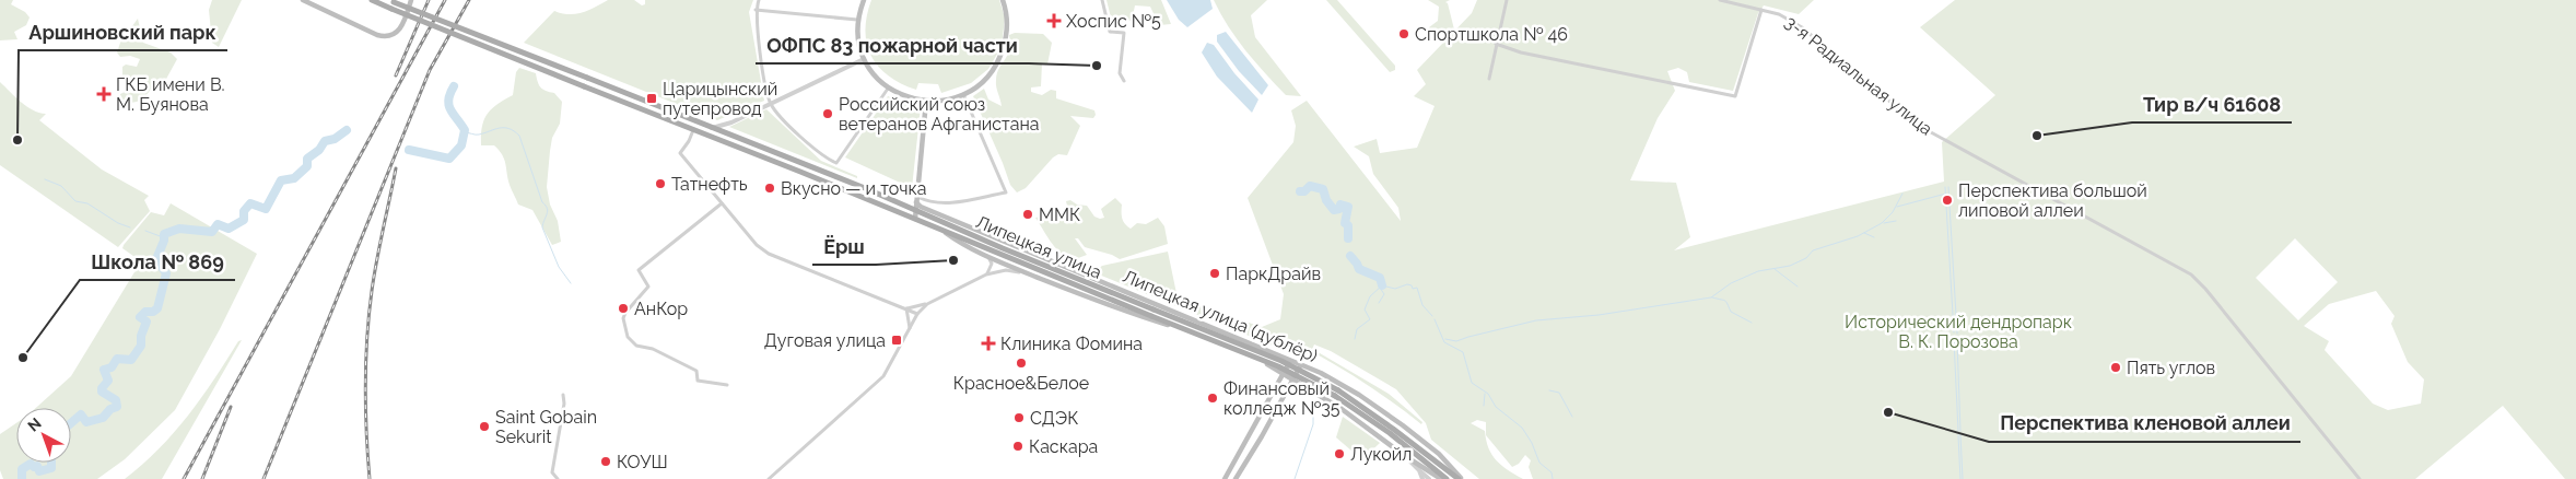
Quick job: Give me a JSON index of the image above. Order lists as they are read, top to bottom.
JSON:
{
  "streets": {
    "main road": ["Липецкая улица", "Липецкая улица (дублёр)"],
    "street": ["3-я Радиальная улица"]
  },
  "crossings": [
    ["Липецкая улица", "Липецкая улица (дублёр)"]
  ],
  "parks": ["Исторический дендропарк В. К. Порозова"],
  "places": {
    "health": ["Хоспис №5", "ГКБ имени В. М. Буянова", "Клиника Фомина"],
    "other": [
      "Спортшкола № 46",
      "ОФПС 83 пожарной части",
      "Российский союз ветеранов Афганистана",
      "Тир в/ч 61608",
      "Аршиновский парк",
      "Татнефть",
      "Вкусно — и точка",
      "Перспектива большой липовой аллеи",
      "ММК",
      "Ёрш",
      "ПаркДрайв",
      "АнКор",
      "Школа № 869",
      "Красное&Белое",
      "Пять углов",
      "Финансовый колледж №35",
      "Перспектива кленовой аллеи",
      "СДЭК",
      "Saint Gobain Sekurit",
      "Каскара",
      "Лукойл",
      "КОУШ"
    ],
    "transit": ["Царицынский путепровод", "Дуговая улица"]
  },
  "north": "top left"
}
